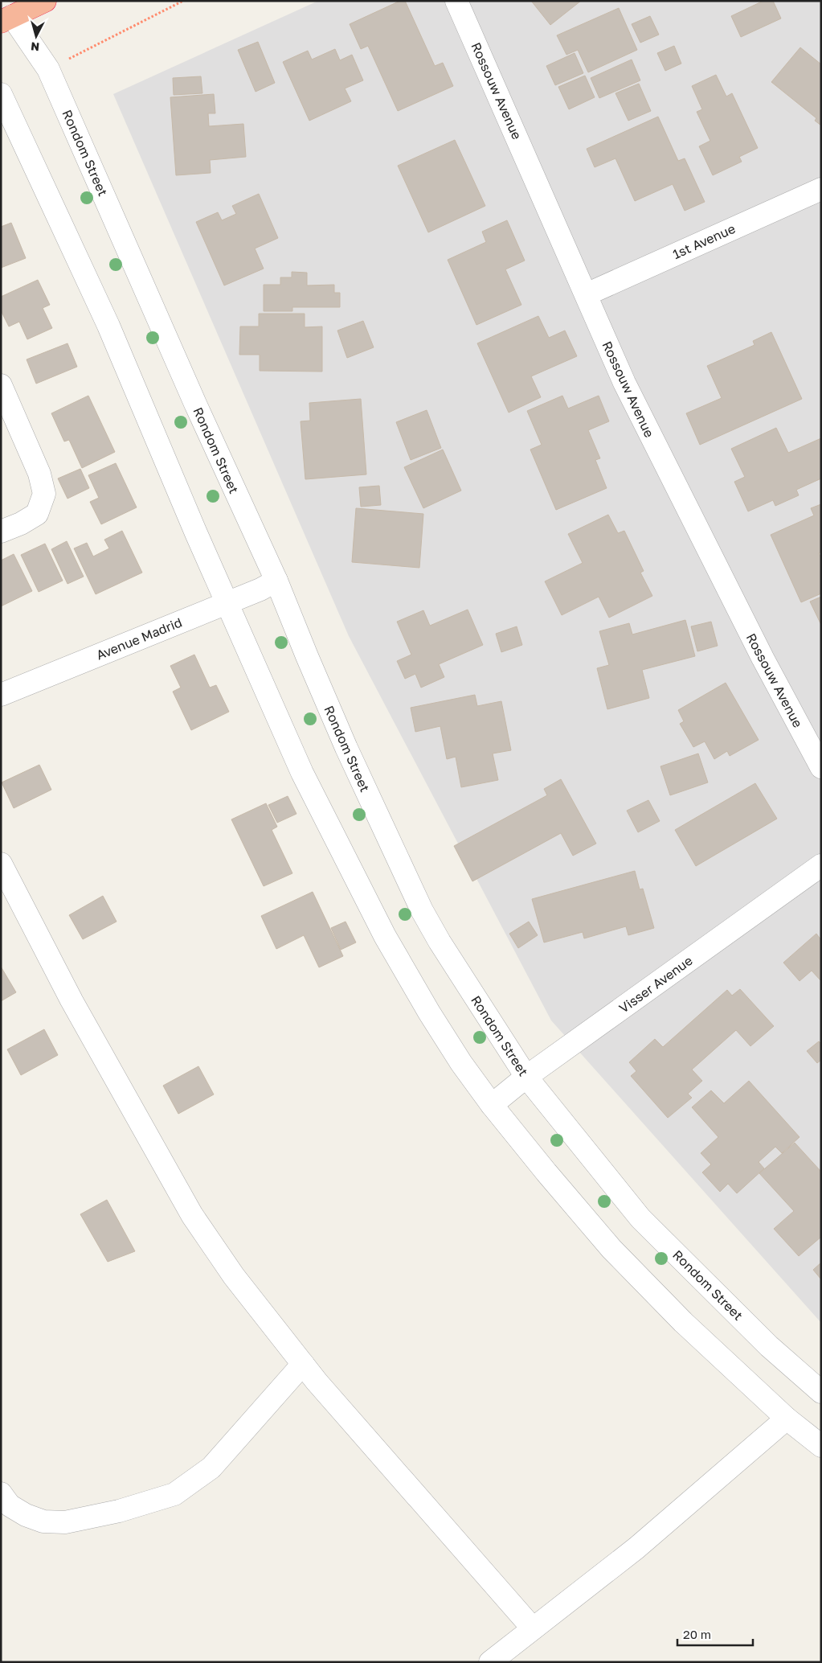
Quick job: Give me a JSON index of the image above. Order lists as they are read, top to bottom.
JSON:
{
  "streets": {
    "street": [
      "Rossouw Avenue",
      "Rondom Street",
      "1st Avenue",
      "Avenue Madrid",
      "Visser Avenue"
    ]
  },
  "crossings": [
    ["Rossouw Avenue", "1st Avenue"],
    ["Rondom Street", "Avenue Madrid"],
    ["Rondom Street", "Visser Avenue"]
  ],
  "scale_bar": "20 m",
  "north": "bottom"
}
